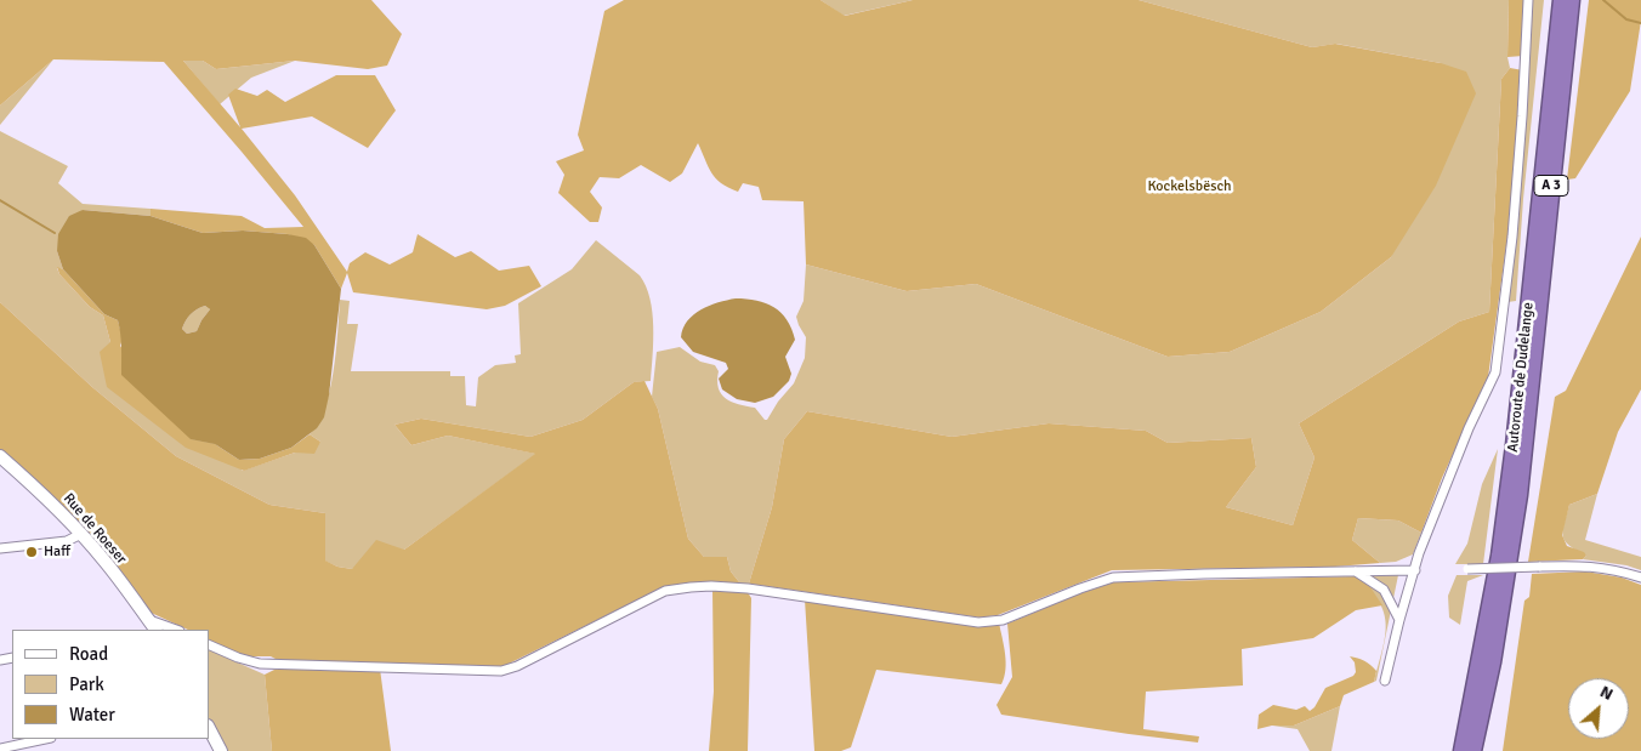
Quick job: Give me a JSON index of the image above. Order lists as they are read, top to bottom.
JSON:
{
  "streets": {
    "highway": ["A 3", "Autoroute de Dudelange"],
    "main road": ["Rue de Roeser"]
  },
  "parks": ["Kockelsbësch"],
  "places": ["Haff"],
  "legend": ["Road", "Park", "Water"],
  "north": "top right"
}
